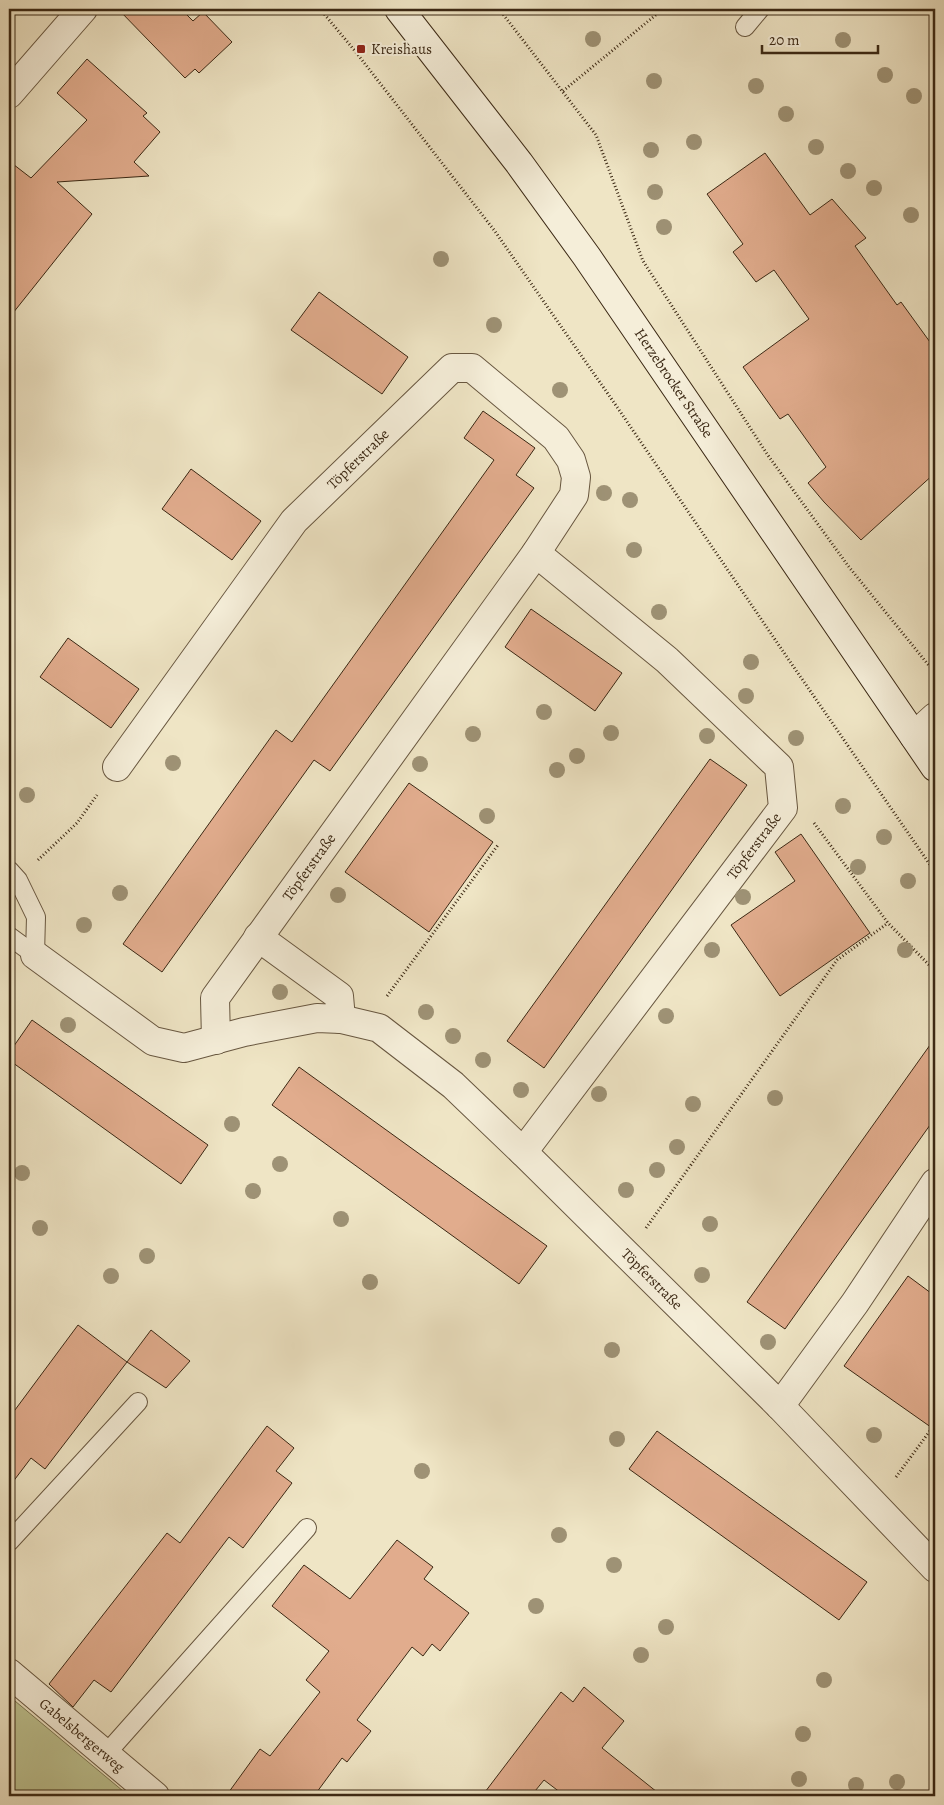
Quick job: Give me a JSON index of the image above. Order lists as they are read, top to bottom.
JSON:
{
  "streets": {
    "street": ["Herzebrocker Straße", "Töpferstraße", "Gabelsbergerweg"]
  },
  "places": {
    "transit": ["Kreishaus"]
  },
  "scale_bar": "20 m"
}
